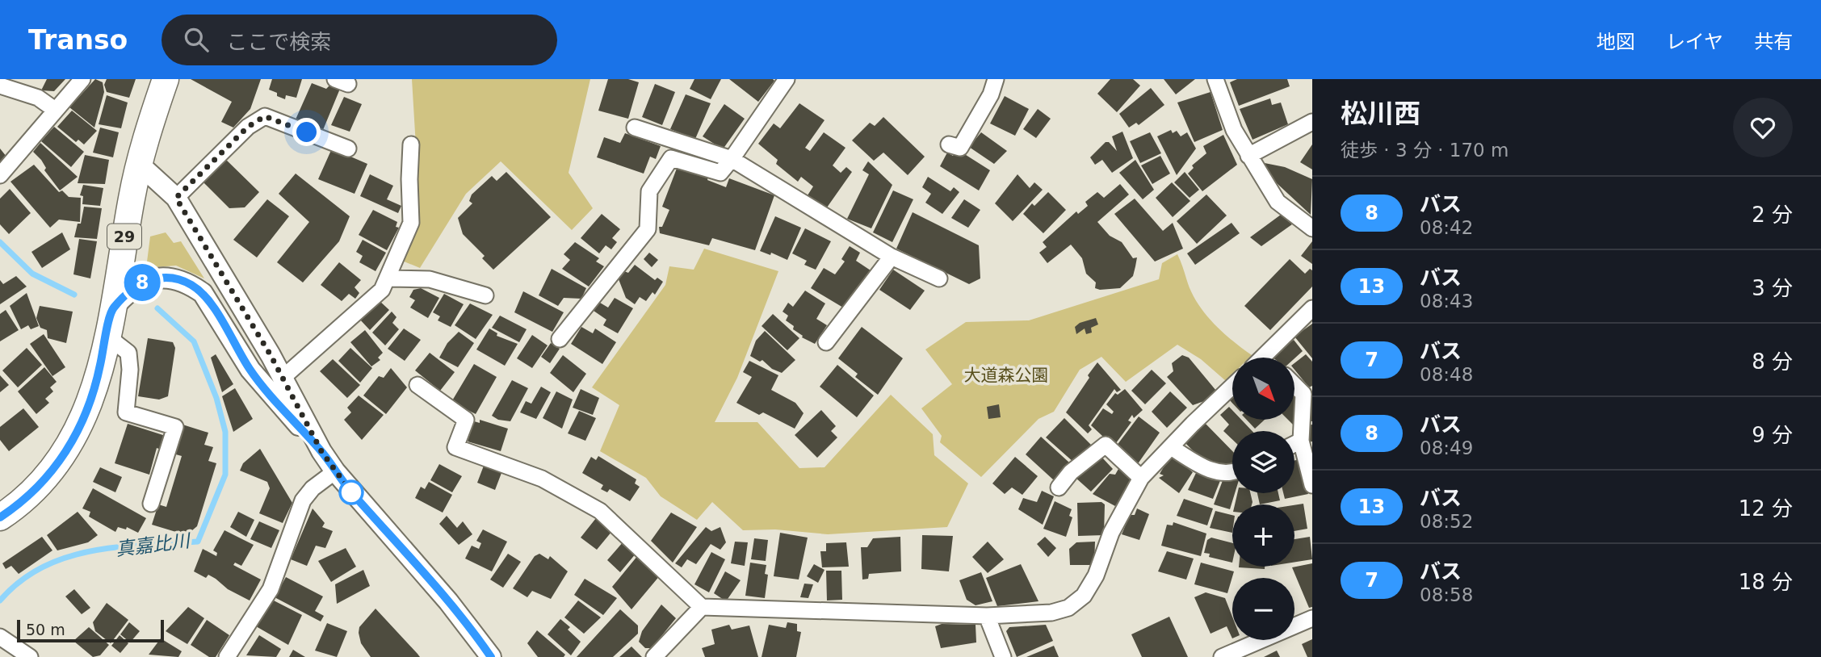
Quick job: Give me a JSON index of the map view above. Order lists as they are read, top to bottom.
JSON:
{
  "streets": {
    "main road": ["29"]
  },
  "water": ["真嘉比川"],
  "parks": ["大道森公園"],
  "lines": ["bus line 8"],
  "scale_bar": "50 m",
  "north": "bottom right",
  "page": {
    "header": "Transo",
    "search": "ここで検索",
    "nav": ["地図", "レイヤ", "共有"],
    "on_map": "8",
    "heading": ["松川西", "徒歩 · 3 分 · 170 m"],
    "list": [
      {
        "mark": "8",
        "name": "バス",
        "note": "08:42",
        "value": "2 分"
      },
      {
        "mark": "13",
        "name": "バス",
        "note": "08:43",
        "value": "3 分"
      },
      {
        "mark": "7",
        "name": "バス",
        "note": "08:48",
        "value": "8 分"
      },
      {
        "mark": "8",
        "name": "バス",
        "note": "08:49",
        "value": "9 分"
      },
      {
        "mark": "13",
        "name": "バス",
        "note": "08:52",
        "value": "12 分"
      },
      {
        "mark": "7",
        "name": "バス",
        "note": "08:58",
        "value": "18 分"
      }
    ],
    "map_buttons": ["+", "−"],
    "scale": "50 m"
  }
}
